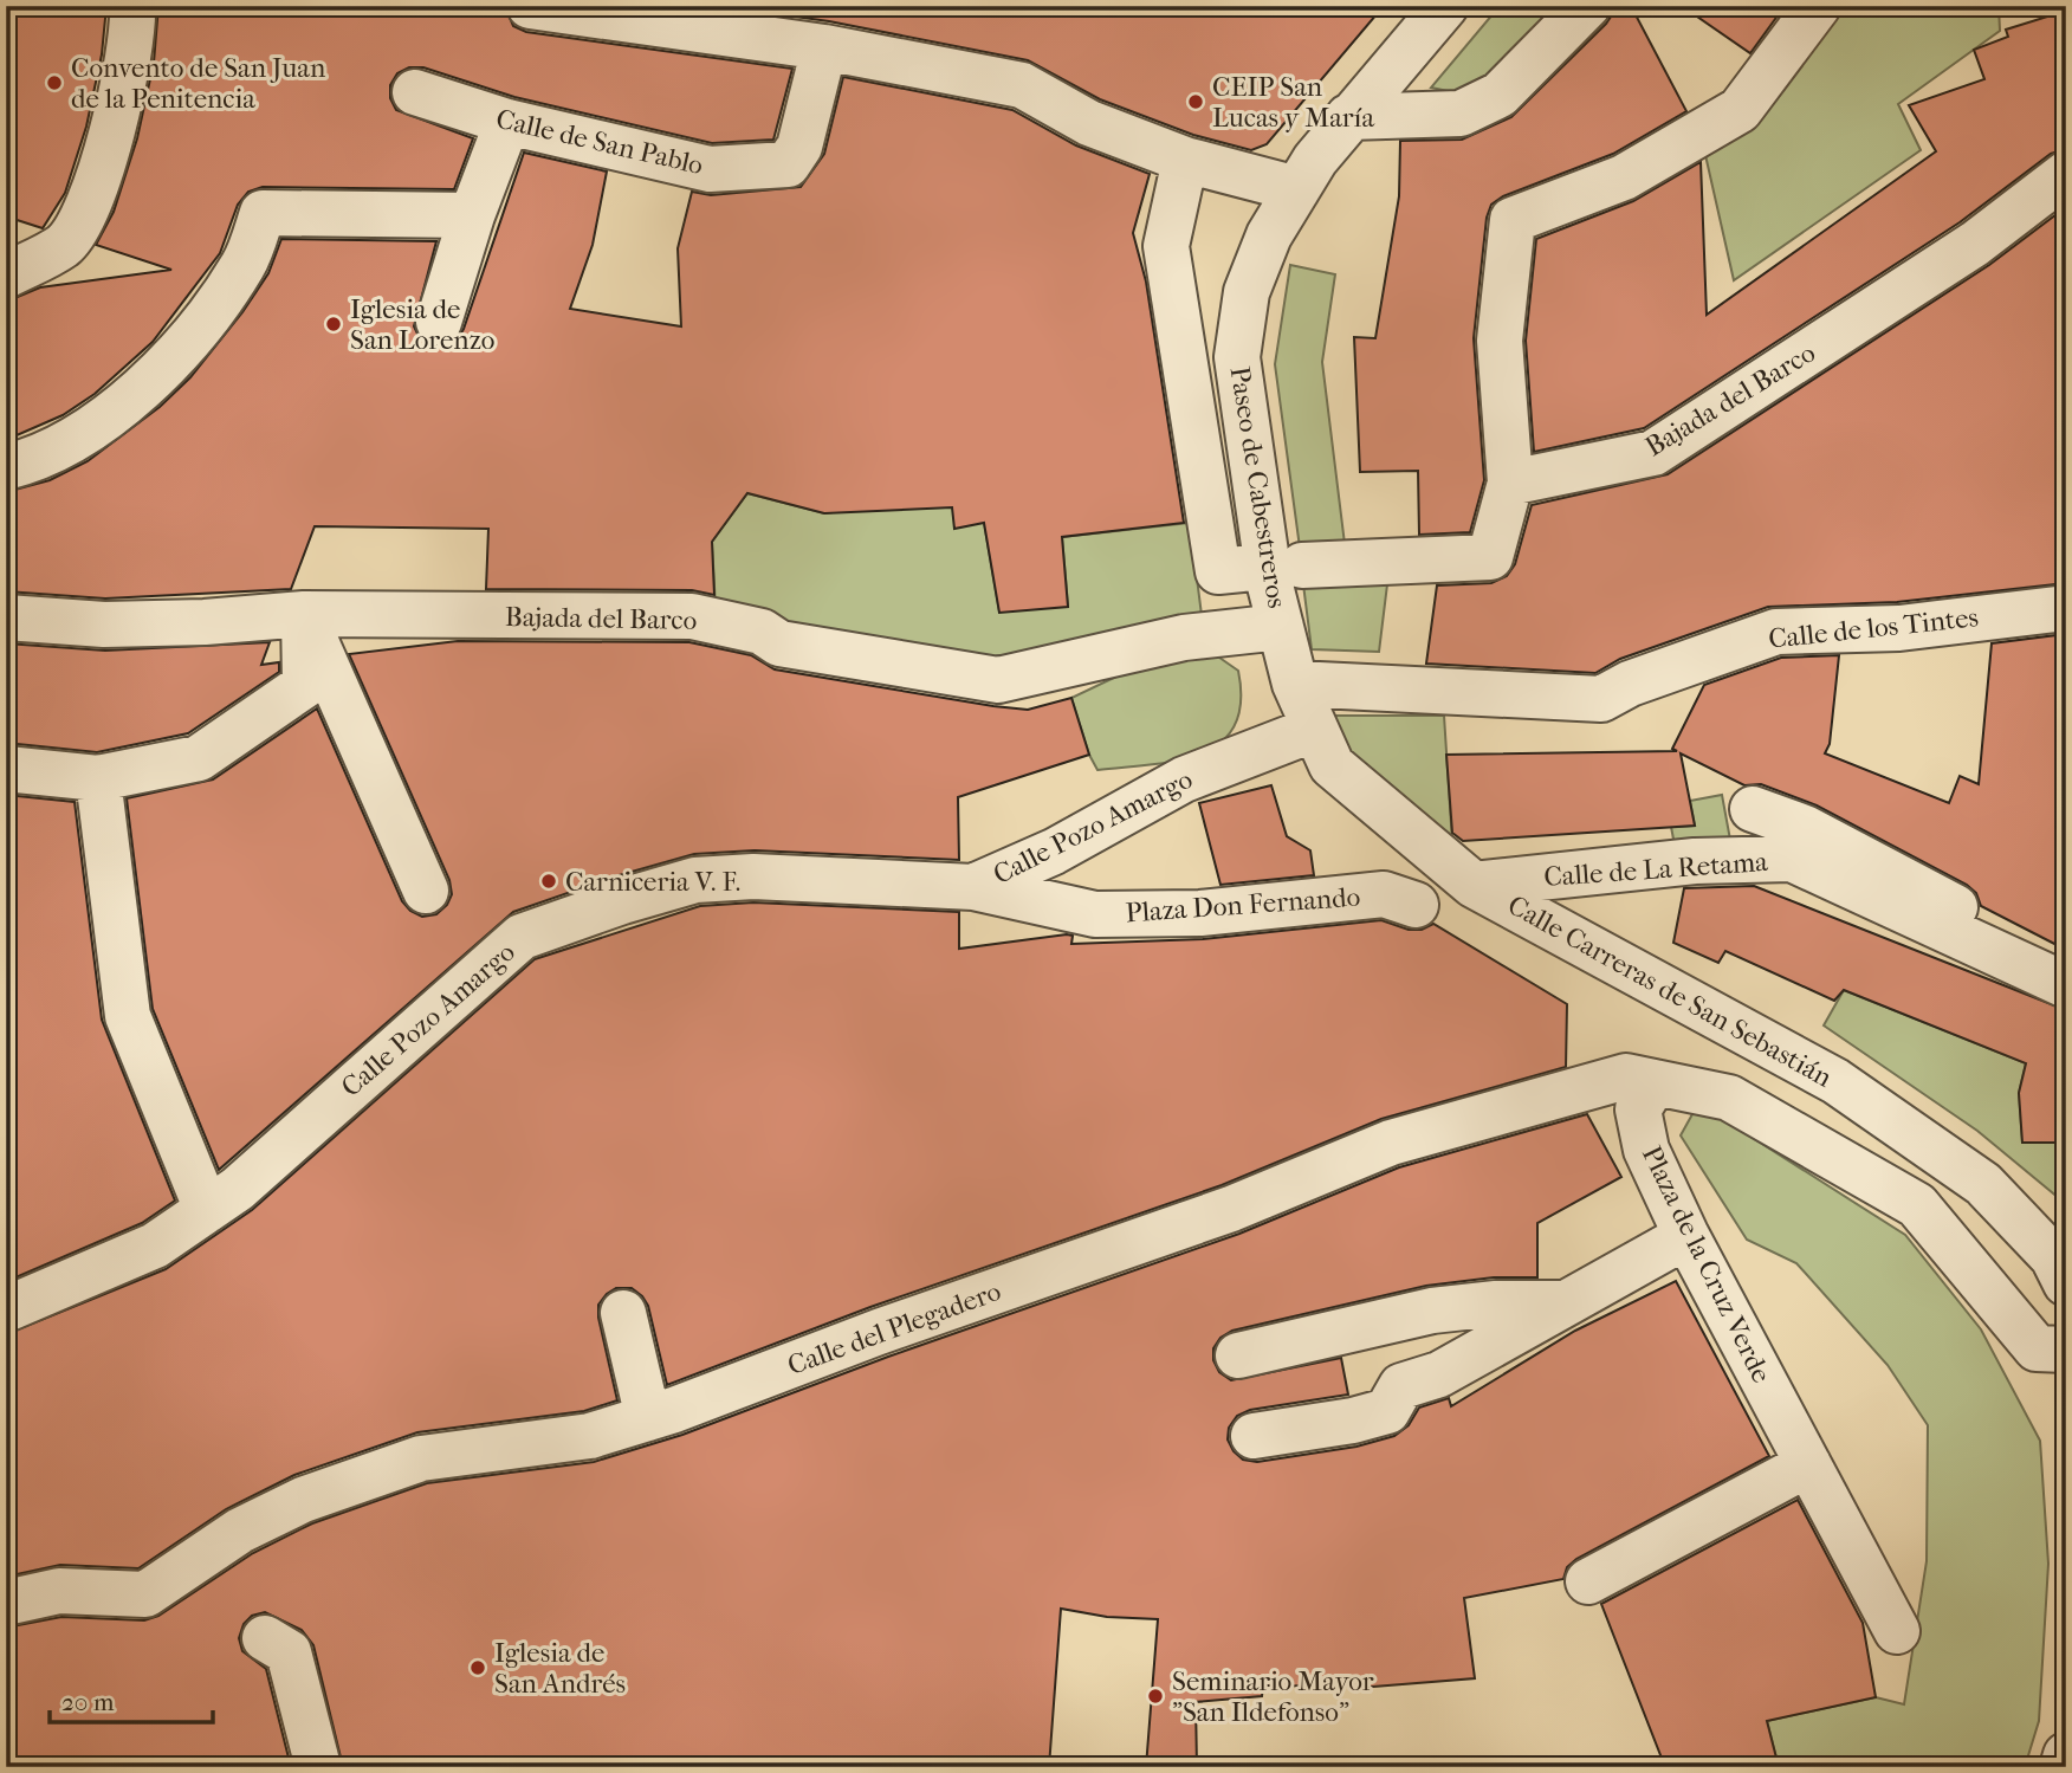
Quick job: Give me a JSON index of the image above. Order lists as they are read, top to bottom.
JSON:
{
  "streets": {
    "street": [
      "Calle de San Pablo",
      "Bajada del Barco",
      "Paseo de Cabestreros",
      "Calle de los Tintes",
      "Calle Pozo Amargo",
      "Calle de La Retama",
      "Plaza Don Fernando",
      "Calle Carreras de San Sebastián",
      "Plaza de la Cruz Verde",
      "Calle del Plegadero"
    ]
  },
  "crossings": [
    ["Bajada del Barco", "Paseo de Cabestreros"],
    ["Paseo de Cabestreros", "Calle de los Tintes"],
    ["Paseo de Cabestreros", "Calle Carreras de San Sebastián"],
    ["Calle de los Tintes", "Calle Carreras de San Sebastián"],
    ["Calle Pozo Amargo", "Plaza Don Fernando"],
    ["Calle Pozo Amargo", "Calle Carreras de San Sebastián"],
    ["Calle de La Retama", "Calle Carreras de San Sebastián"],
    ["Plaza de la Cruz Verde", "Calle del Plegadero"]
  ],
  "places": [
    "Convento de San Juan de la Penitencia",
    "CEIP San Lucas y María",
    "Iglesia de San Lorenzo",
    "Carniceria V. F.",
    "Iglesia de San Andrés",
    "Seminario Mayor \"San Ildefonso\""
  ],
  "scale_bar": "20 m"
}
